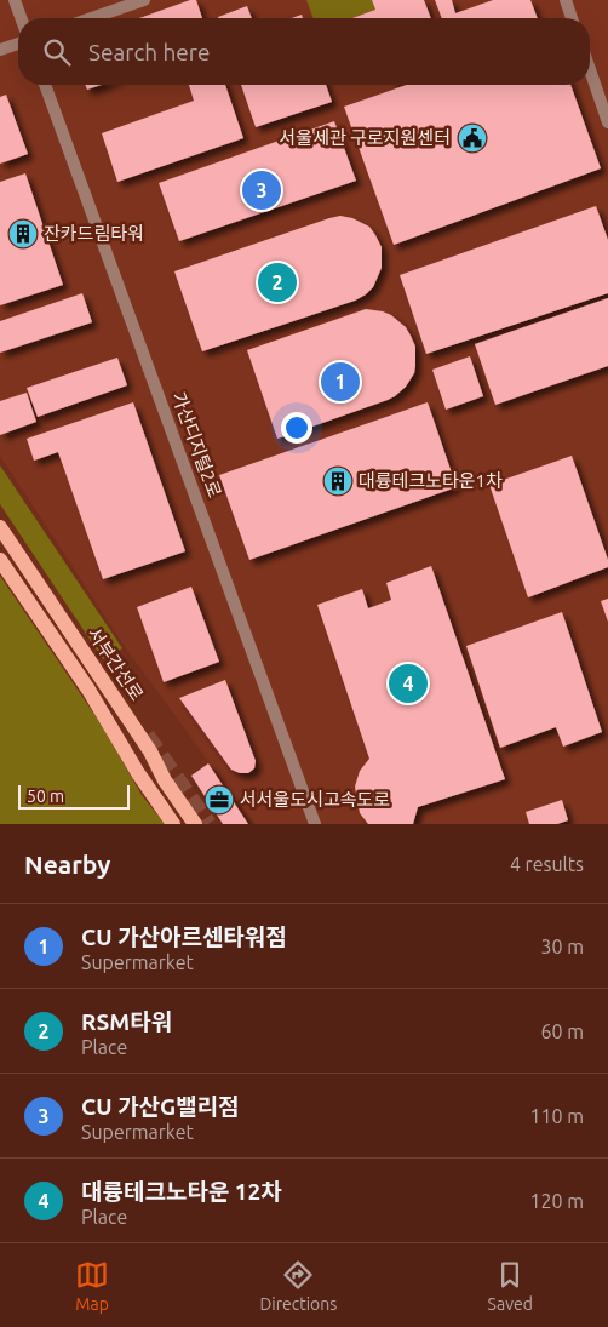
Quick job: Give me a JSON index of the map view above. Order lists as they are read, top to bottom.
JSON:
{
  "streets": {
    "main road": ["서부간선로"],
    "street": ["가산디지털2로"]
  },
  "places": {
    "public building": ["서울세관 구로지원센터"],
    "building": ["잔카드림타워", "대륭테크노타운1차"],
    "office": ["서서울도시고속도로"]
  },
  "scale_bar": "50 m",
  "page": {
    "search": "Search here",
    "pins": [
      "3",
      "2",
      "1",
      "4"
    ],
    "scale": "50 m",
    "heading": ["Nearby", "4 results"],
    "list": [
      {
        "mark": "1",
        "name": "CU 가산아르센타워점",
        "note": "Supermarket",
        "value": "30 m"
      },
      {
        "mark": "2",
        "name": "RSM타워",
        "note": "Place",
        "value": "60 m"
      },
      {
        "mark": "3",
        "name": "CU 가산G밸리점",
        "note": "Supermarket",
        "value": "110 m"
      },
      {
        "mark": "4",
        "name": "대륭테크노타운 12차",
        "note": "Place",
        "value": "120 m"
      }
    ],
    "nav": ["Map", "Directions", "Saved"]
  }
}
